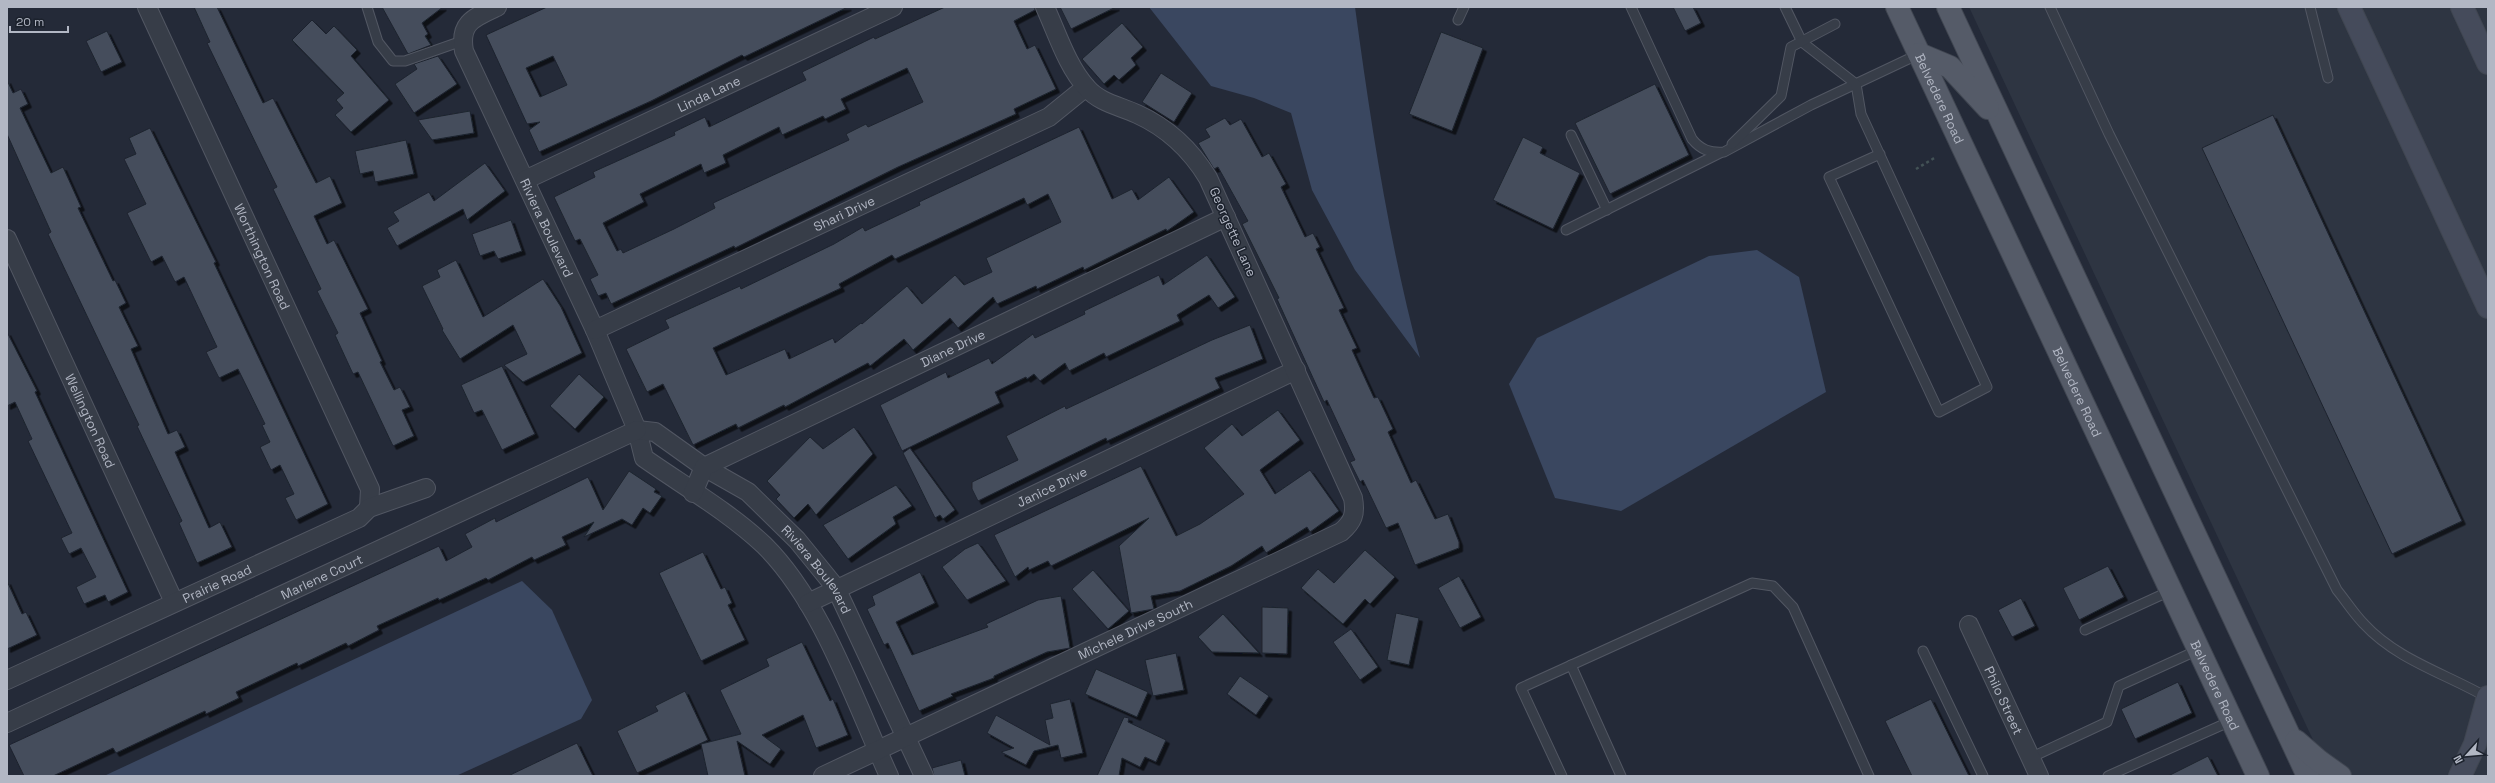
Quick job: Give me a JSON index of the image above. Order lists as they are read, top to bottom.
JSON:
{
  "streets": {
    "main road": ["Belvedere Road"],
    "street": [
      "Linda Lane",
      "Shari Drive",
      "Riviera Boulevard",
      "Georgette Lane",
      "Worthington Road",
      "Diane Drive",
      "Wellington Road",
      "Janice Drive",
      "Marlene Court",
      "Prairie Road",
      "Michele Drive South",
      "Philo Street"
    ]
  },
  "crossings": [
    ["Linda Lane", "Riviera Boulevard"],
    ["Shari Drive", "Riviera Boulevard"],
    ["Shari Drive", "Georgette Lane"],
    ["Riviera Boulevard", "Diane Drive"],
    ["Riviera Boulevard", "Janice Drive"],
    ["Riviera Boulevard", "Marlene Court"],
    ["Riviera Boulevard", "Michele Drive South"],
    ["Georgette Lane", "Diane Drive"],
    ["Georgette Lane", "Janice Drive"],
    ["Georgette Lane", "Michele Drive South"],
    ["Worthington Road", "Prairie Road"],
    ["Wellington Road", "Prairie Road"]
  ],
  "scale_bar": "20 m",
  "north": "bottom left"
}
